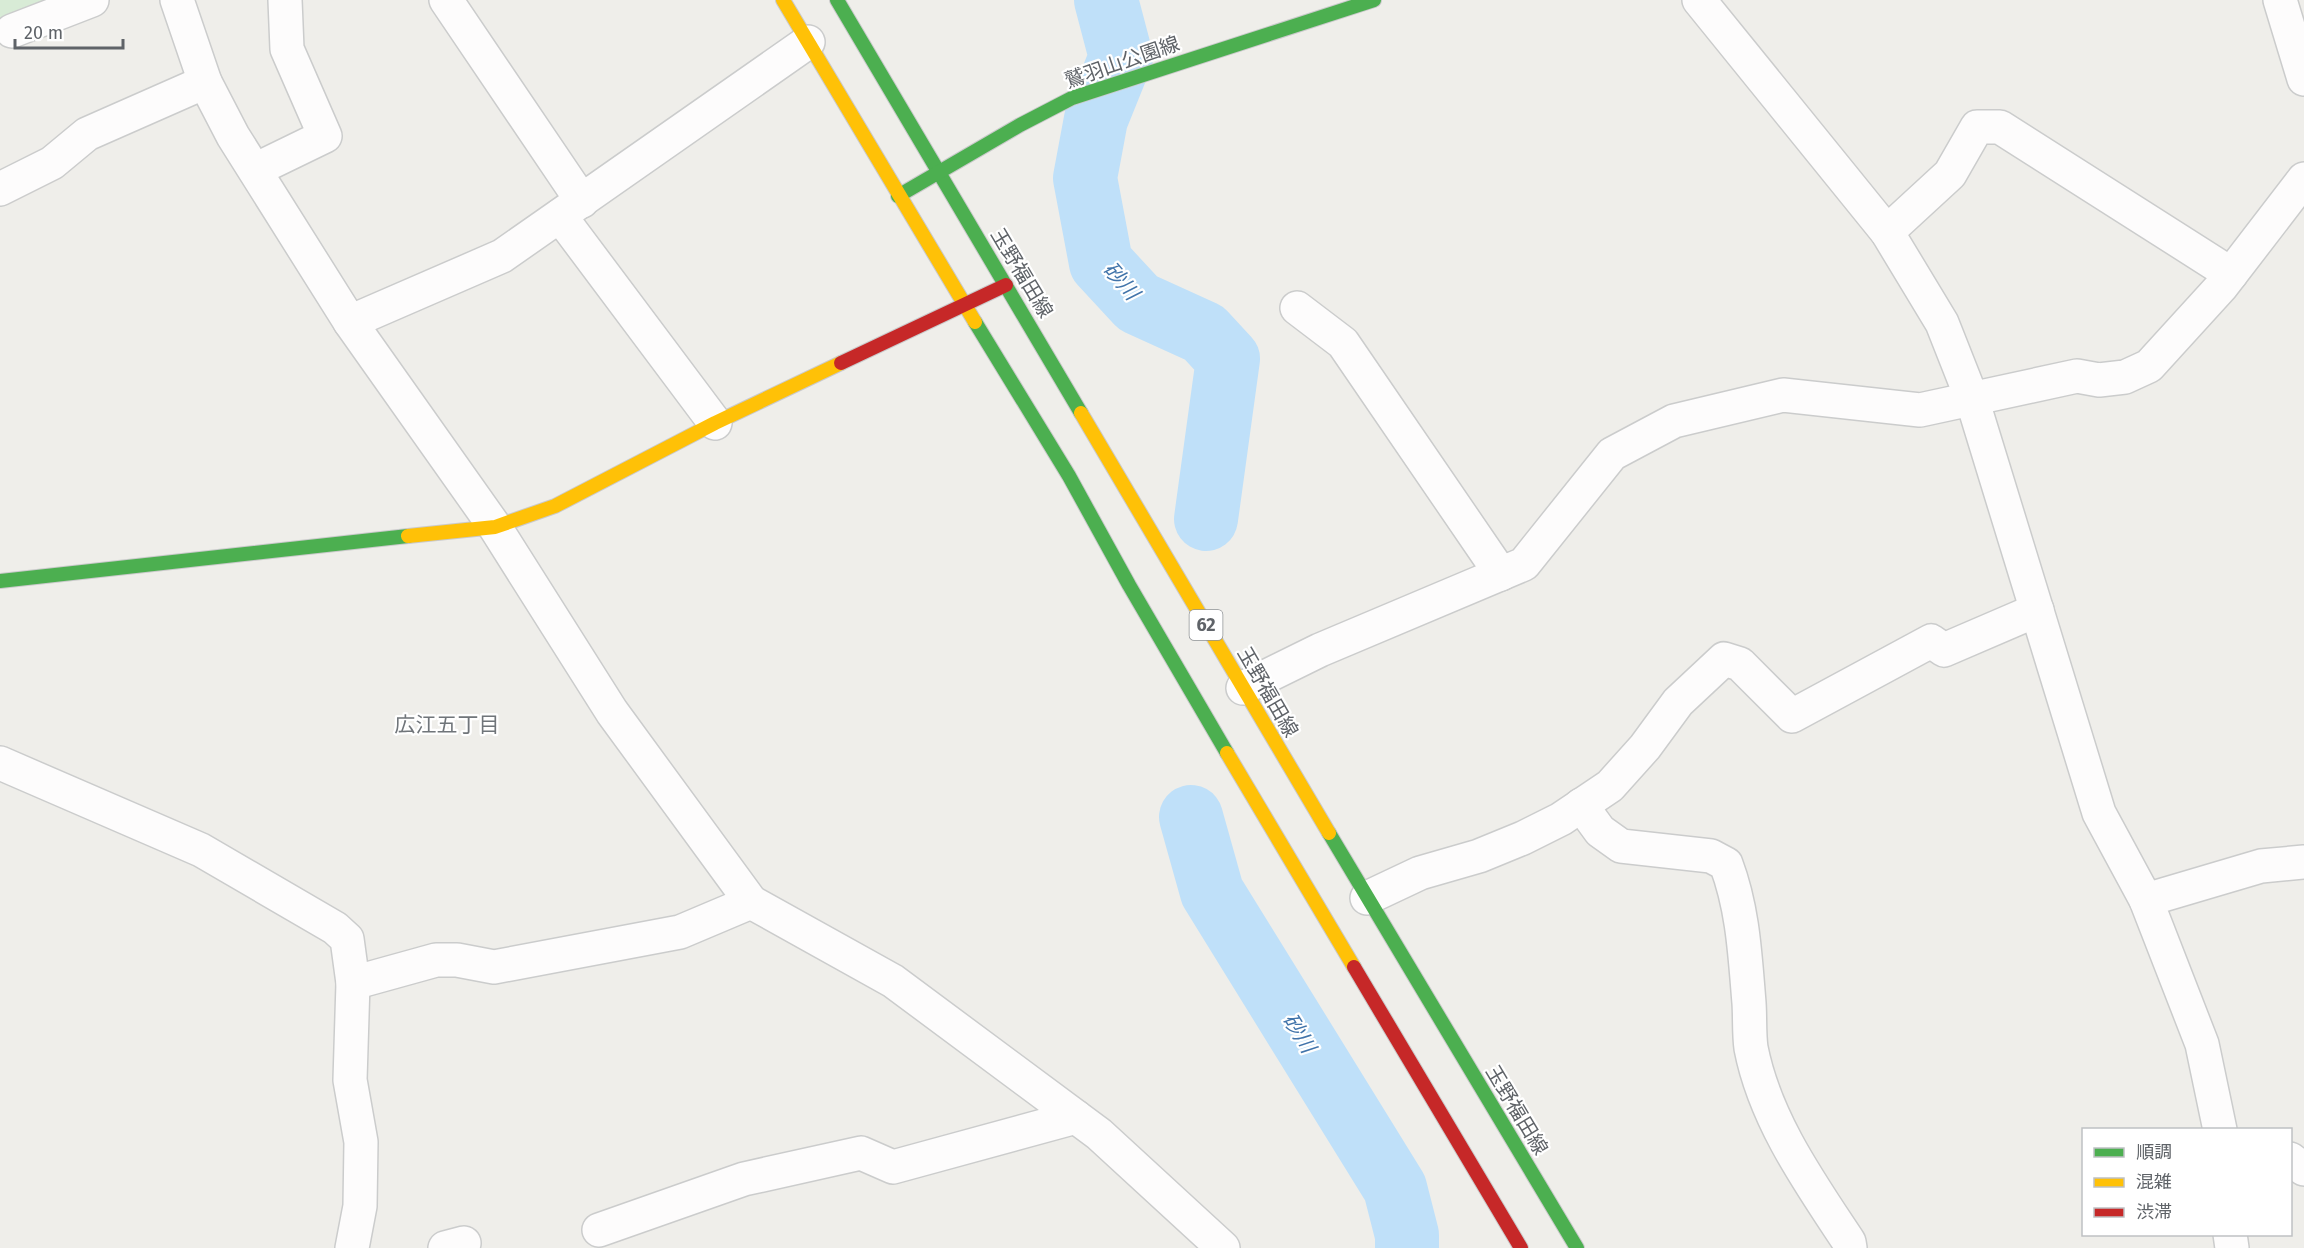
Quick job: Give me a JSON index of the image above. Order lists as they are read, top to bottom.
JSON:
{
  "streets": {
    "main road": ["鷲羽山公園線", "玉野福田線", "62"]
  },
  "crossings": [
    ["鷲羽山公園線", "玉野福田線"],
    ["鷲羽山公園線", "62"]
  ],
  "districts": ["広江五丁目"],
  "water": ["砂川"],
  "legend": ["順調", "混雑", "渋滞"],
  "scale_bar": "20 m"
}
